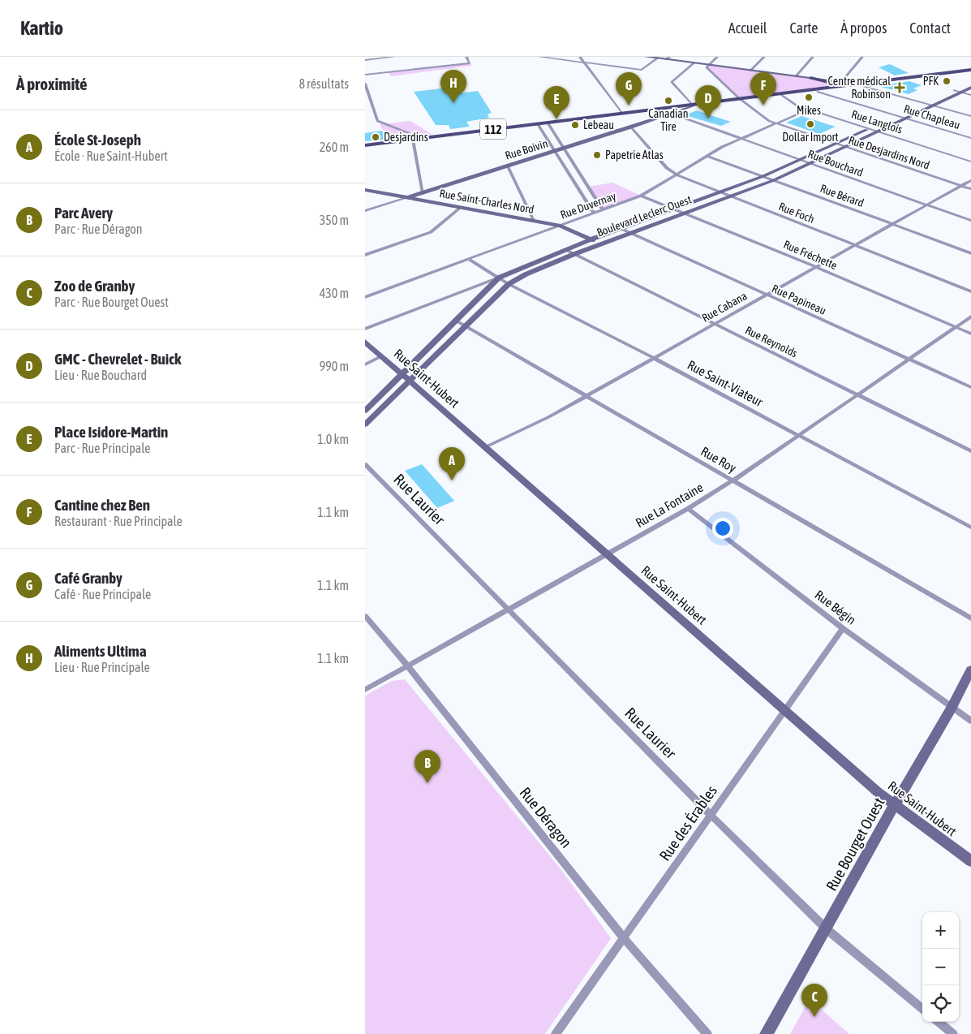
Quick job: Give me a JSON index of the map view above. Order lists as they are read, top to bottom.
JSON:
{
  "streets": {
    "main road": ["112"],
    "street": [
      "Rue Chapleau",
      "Rue Langlois",
      "Rue Boivin",
      "Rue Desjardins Nord",
      "Rue Bouchard",
      "Rue Bérard",
      "Rue Saint-Charles Nord",
      "Rue Duvernay",
      "Rue Foch",
      "Boulevard Leclerc Ouest",
      "Rue Fréchette",
      "Rue Papineau",
      "Rue Cabana",
      "Rue Reynolds",
      "Rue Saint-Hubert",
      "Rue Saint-Viateur",
      "Rue Roy",
      "Rue Laurier",
      "Rue La Fontaine",
      "Rue Bégin",
      "Rue Déragon",
      "Rue des Érables",
      "Rue Bourget Ouest"
    ]
  },
  "crossings": [
    ["Rue Chapleau", "112"],
    ["Rue Chapleau", "Boulevard Leclerc Ouest"],
    ["Rue Langlois", "112"],
    ["Rue Langlois", "Rue Duvernay"],
    ["Rue Langlois", "Boulevard Leclerc Ouest"],
    ["112", "Rue Boivin"],
    ["112", "Rue Desjardins Nord"],
    ["Rue Boivin", "Rue Bouchard"],
    ["Rue Boivin", "Rue Saint-Charles Nord"],
    ["Rue Boivin", "Rue Foch"],
    ["Rue Desjardins Nord", "Rue Duvernay"],
    ["Rue Desjardins Nord", "Boulevard Leclerc Ouest"],
    ["Rue Desjardins Nord", "Rue Cabana"],
    ["Rue Bouchard", "Rue Duvernay"],
    ["Rue Bouchard", "Boulevard Leclerc Ouest"],
    ["Rue Bouchard", "Rue Cabana"],
    ["Rue Bérard", "Rue Duvernay"],
    ["Rue Bérard", "Boulevard Leclerc Ouest"],
    ["Rue Bérard", "Rue Cabana"],
    ["Rue Saint-Charles Nord", "Rue Duvernay"],
    ["Rue Saint-Charles Nord", "Boulevard Leclerc Ouest"],
    ["Rue Duvernay", "Rue Foch"],
    ["Rue Duvernay", "Rue Fréchette"],
    ["Rue Duvernay", "Rue Saint-Viateur"],
    ["Rue Foch", "Boulevard Leclerc Ouest"],
    ["Rue Foch", "Rue Cabana"],
    ["Boulevard Leclerc Ouest", "Rue Fréchette"],
    ["Boulevard Leclerc Ouest", "Rue Papineau"],
    ["Boulevard Leclerc Ouest", "Rue Reynolds"],
    ["Boulevard Leclerc Ouest", "Rue Saint-Hubert"],
    ["Boulevard Leclerc Ouest", "Rue Saint-Viateur"],
    ["Boulevard Leclerc Ouest", "Rue Roy"],
    ["Rue Fréchette", "Rue Cabana"],
    ["Rue Fréchette", "Rue La Fontaine"],
    ["Rue Papineau", "Rue Cabana"],
    ["Rue Papineau", "Rue La Fontaine"],
    ["Rue Cabana", "Rue Reynolds"],
    ["Rue Cabana", "Rue Saint-Hubert"],
    ["Rue Cabana", "Rue Saint-Viateur"],
    ["Rue Cabana", "Rue Roy"],
    ["Rue Reynolds", "Rue La Fontaine"],
    ["Rue Saint-Hubert", "Rue La Fontaine"],
    ["Rue Saint-Hubert", "Rue des Érables"],
    ["Rue Saint-Hubert", "Rue Bourget Ouest"],
    ["Rue Saint-Viateur", "Rue La Fontaine"],
    ["Rue Roy", "Rue La Fontaine"],
    ["Rue Laurier", "Rue La Fontaine"],
    ["Rue Laurier", "Rue des Érables"],
    ["Rue Laurier", "Rue Bourget Ouest"],
    ["Rue La Fontaine", "Rue Bégin"],
    ["Rue La Fontaine", "Rue Déragon"],
    ["Rue Bégin", "Rue des Érables"],
    ["Rue Bégin", "Rue Bourget Ouest"],
    ["Rue Déragon", "Rue des Érables"]
  ],
  "places": {
    "other": [
      "PFK",
      "Mikes",
      "Canadian Tire",
      "Dollar Import",
      "Lebeau",
      "Desjardins",
      "Papetrie Atlas"
    ],
    "health": ["Centre médical Robinson"]
  },
  "page": {
    "header": "Kartio",
    "nav": [
      "Accueil",
      "Carte",
      "À propos",
      "Contact"
    ],
    "heading": ["À proximité", "8 résultats"],
    "pins": [
      "H",
      "F",
      "G",
      "D",
      "E",
      "A",
      "B",
      "C"
    ],
    "list": [
      {
        "mark": "A",
        "name": "École St-Joseph",
        "note": "École · Rue Saint-Hubert",
        "value": "260 m"
      },
      {
        "mark": "B",
        "name": "Parc Avery",
        "note": "Parc · Rue Déragon",
        "value": "350 m"
      },
      {
        "mark": "C",
        "name": "Zoo de Granby",
        "note": "Parc · Rue Bourget Ouest",
        "value": "430 m"
      },
      {
        "mark": "D",
        "name": "GMC - Chevrelet - Buick",
        "note": "Lieu · Rue Bouchard",
        "value": "990 m"
      },
      {
        "mark": "E",
        "name": "Place Isidore-Martin",
        "note": "Parc · Rue Principale",
        "value": "1.0 km"
      },
      {
        "mark": "F",
        "name": "Cantine chez Ben",
        "note": "Restaurant · Rue Principale",
        "value": "1.1 km"
      },
      {
        "mark": "G",
        "name": "Café Granby",
        "note": "Café · Rue Principale",
        "value": "1.1 km"
      },
      {
        "mark": "H",
        "name": "Aliments Ultima",
        "note": "Lieu · Rue Principale",
        "value": "1.1 km"
      }
    ],
    "map_buttons": ["+", "−"]
  }
}
